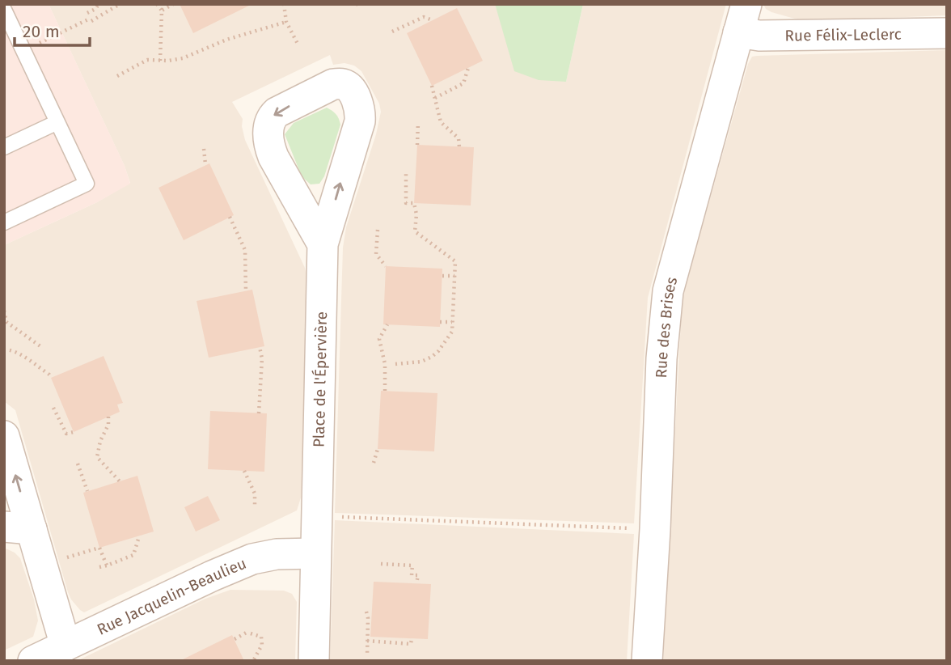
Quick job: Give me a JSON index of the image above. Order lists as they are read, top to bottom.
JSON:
{
  "streets": {
    "street": [
      "Rue Félix-Leclerc",
      "Rue des Brises",
      "Place de l'Épervière",
      "Rue Jacquelin-Beaulieu"
    ]
  },
  "crossings": [
    ["Rue Félix-Leclerc", "Rue des Brises"],
    ["Place de l'Épervière", "Rue Jacquelin-Beaulieu"]
  ],
  "scale_bar": "20 m"
}
